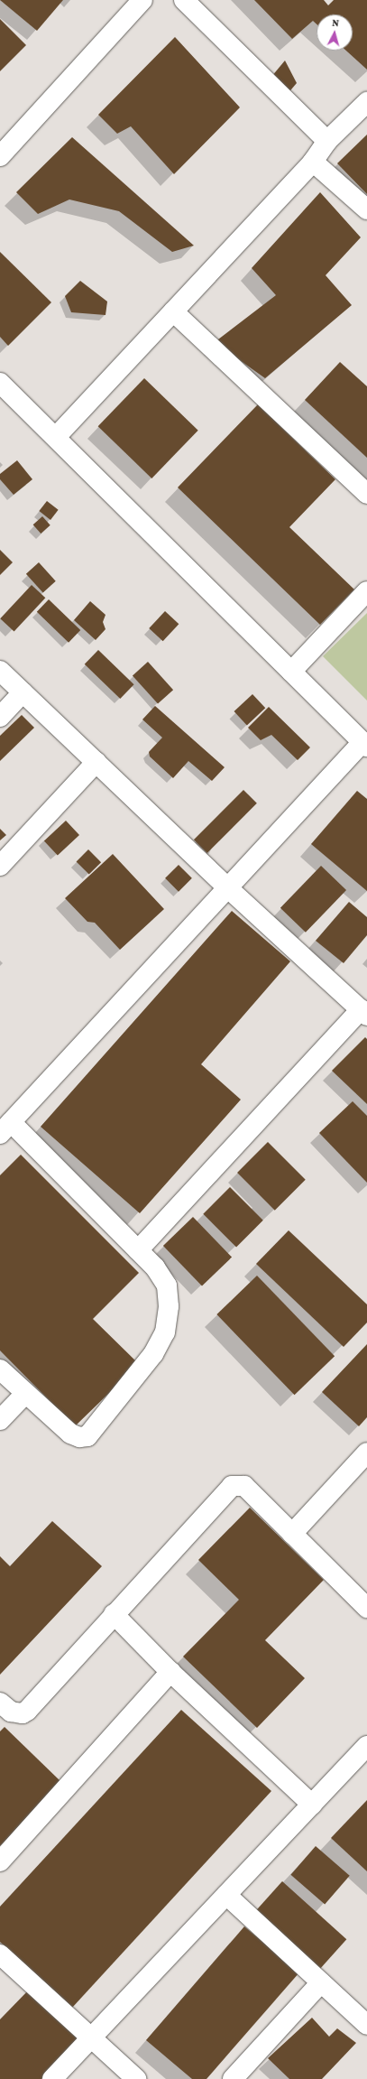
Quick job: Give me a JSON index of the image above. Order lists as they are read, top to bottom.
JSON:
{
  "north": "top"
}
